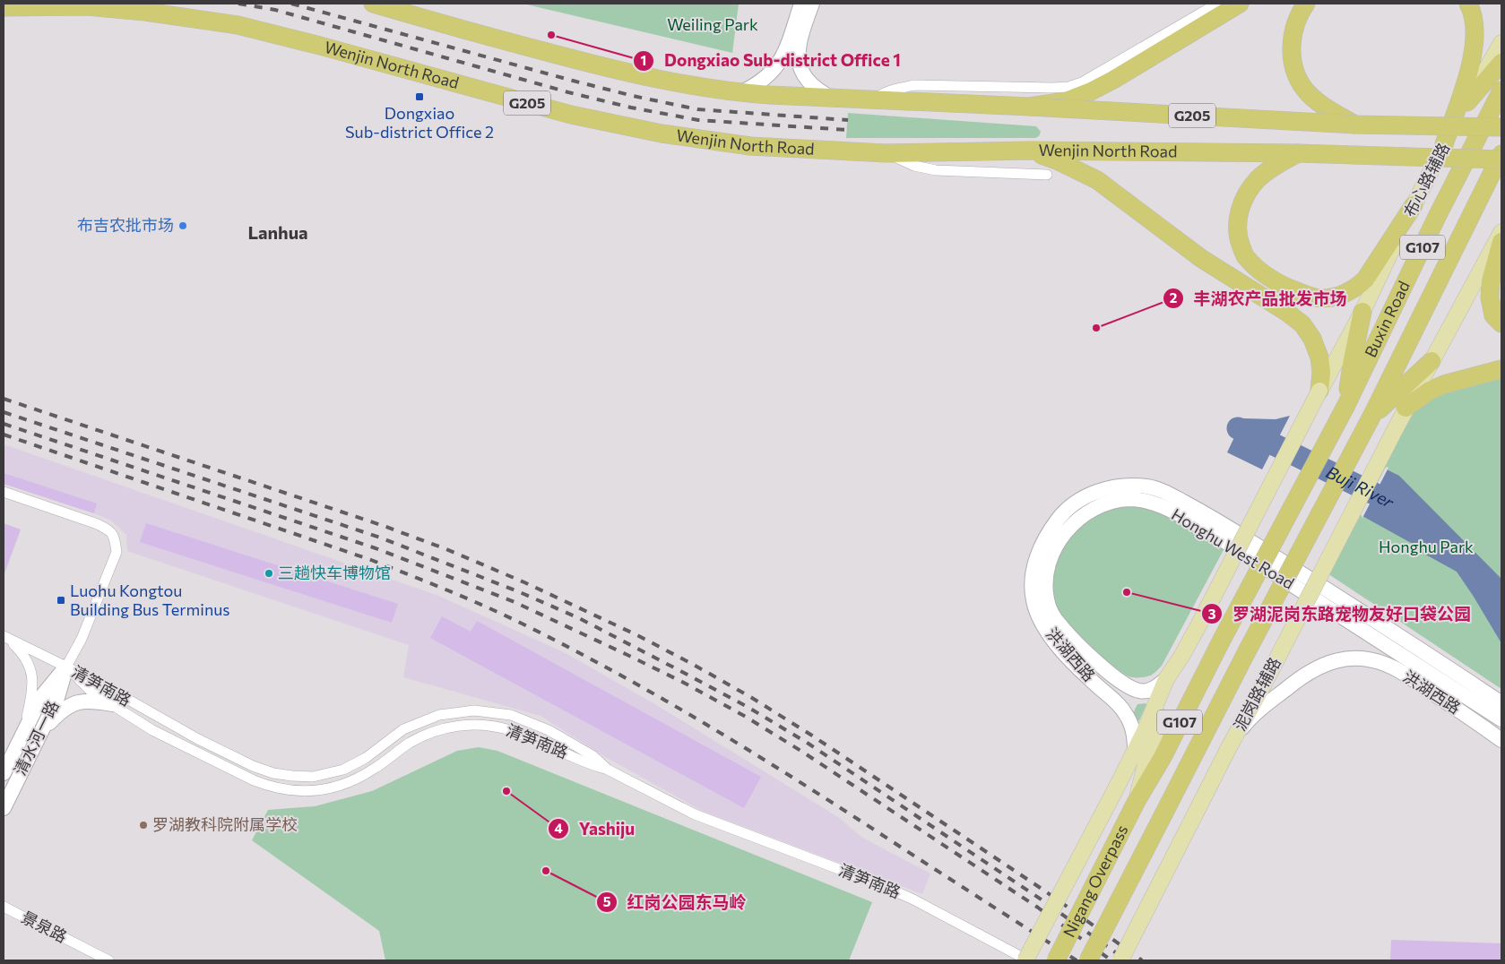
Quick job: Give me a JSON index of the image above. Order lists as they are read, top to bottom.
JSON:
{
  "streets": {
    "highway": [
      "Wenjin North Road",
      "G205",
      "G107",
      "Buxin Road",
      "Nigang Overpass"
    ],
    "main road": [
      "布心路辅路",
      "Honghu West Road",
      "洪湖西路",
      "泥岗路辅路",
      "清水河一路"
    ],
    "street": ["清笋南路", "景泉路"]
  },
  "crossings": [
    ["G107", "Buxin Road"],
    ["G107", "Nigang Overpass"],
    ["Buxin Road", "Nigang Overpass"],
    ["洪湖西路", "泥岗路辅路"],
    ["清笋南路", "清水河一路"]
  ],
  "districts": ["Lanhua"],
  "water": ["Buji River"],
  "parks": ["Weiling Park", "Honghu Park"],
  "places": {
    "other": [
      "Dongxiao Sub-district Office 1",
      "布吉农批市场",
      "丰湖农产品批发市场",
      "三趟快车博物馆",
      "罗湖泥岗东路宠物友好口袋公园",
      "Yashiju",
      "罗湖教科院附属学校",
      "红岗公园东马岭"
    ],
    "transit": ["Dongxiao Sub-district Office 2", "Luohu Kongtou Building Bus Terminus"]
  }
}
